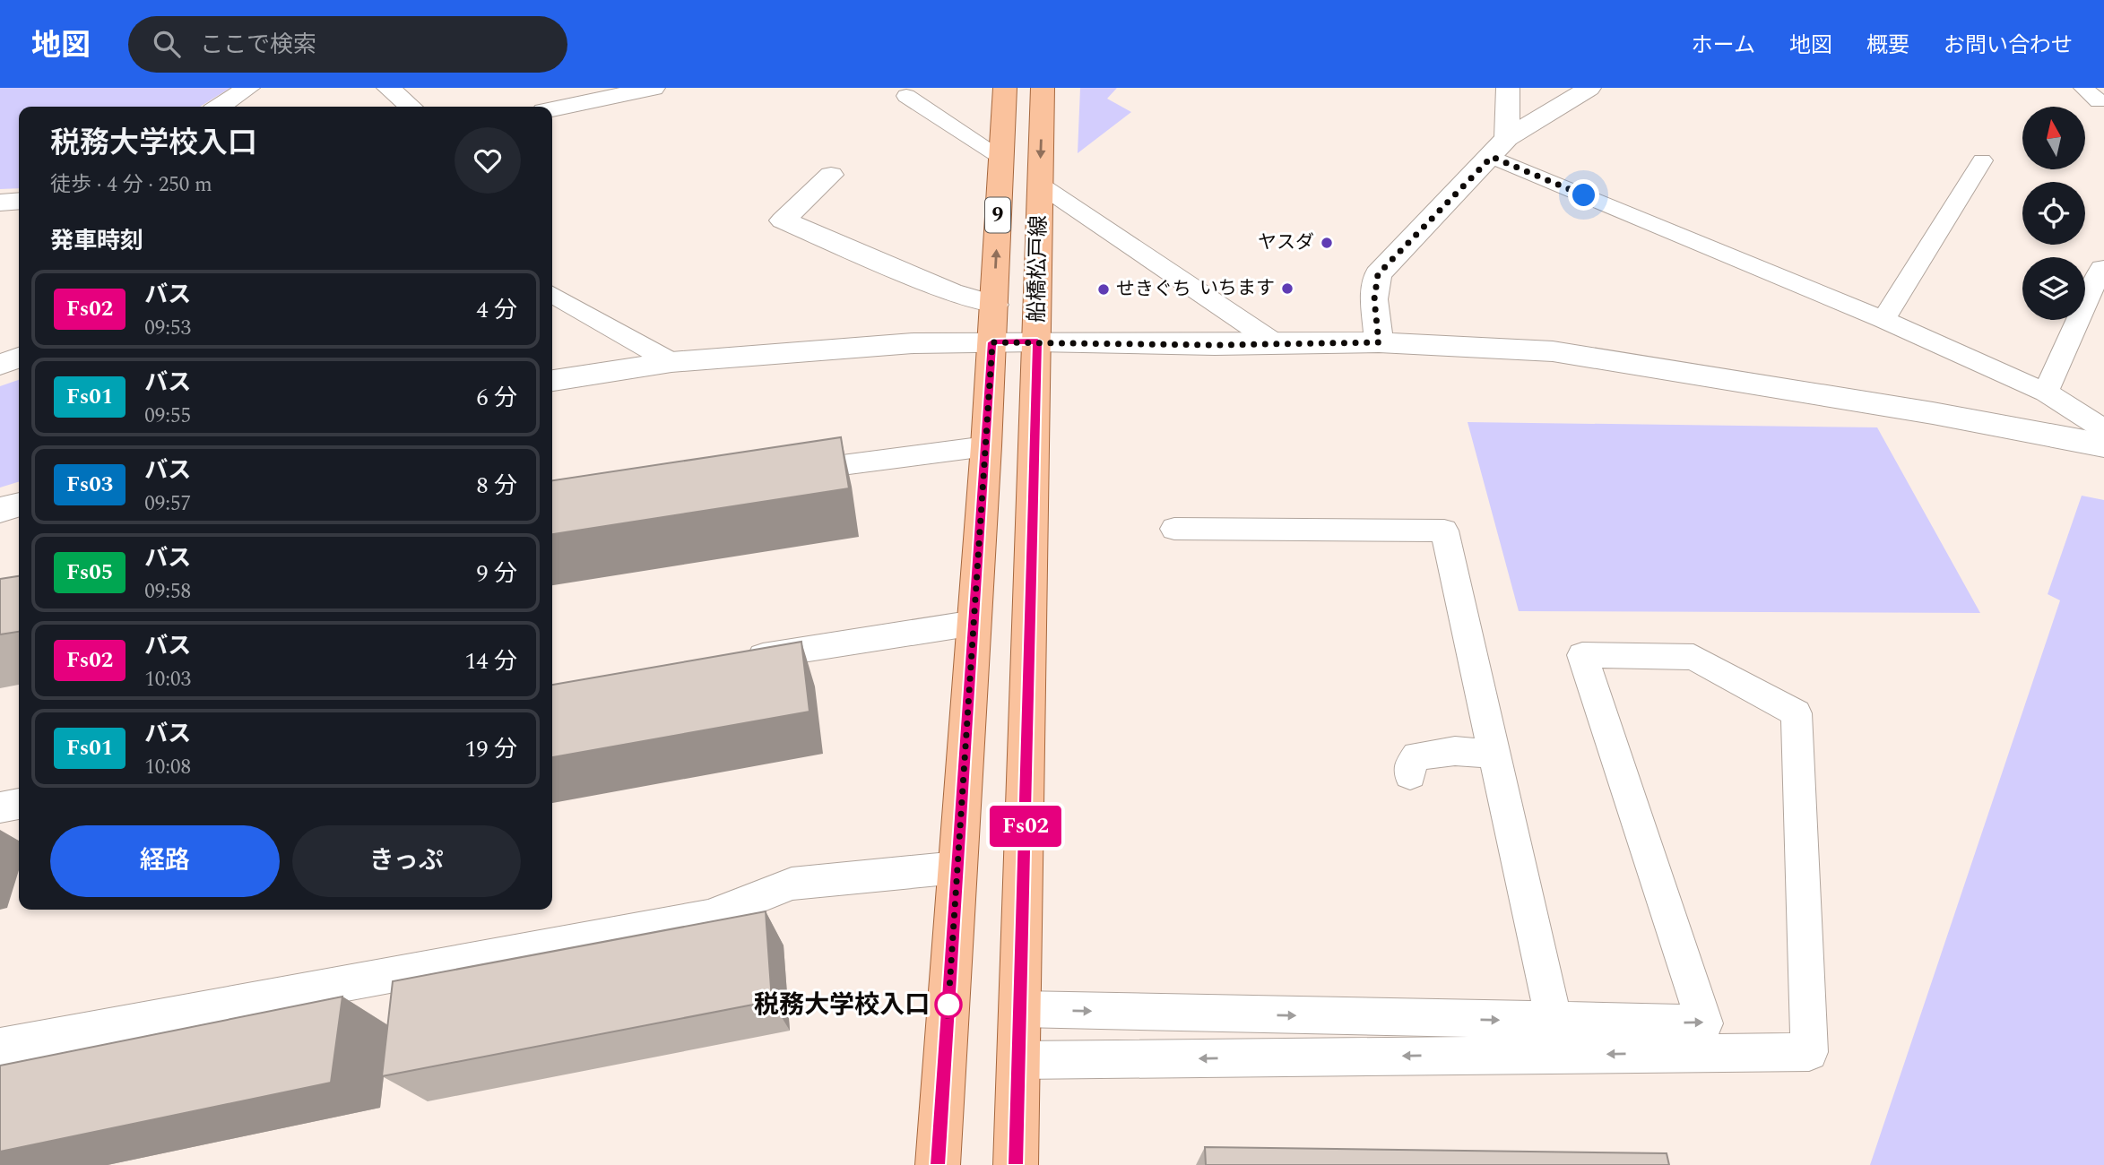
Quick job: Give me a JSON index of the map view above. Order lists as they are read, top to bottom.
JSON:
{
  "streets": {
    "main road": ["9", "船橋松戸線"]
  },
  "places": [
    "ヤスダ",
    "いちます",
    "せきぐち",
    "税務大学校入口"
  ],
  "lines": ["bus line Fs02"],
  "north": "top",
  "page": {
    "header": "地図",
    "search": "ここで検索",
    "nav": [
      "ホーム",
      "地図",
      "概要",
      "お問い合わせ"
    ],
    "on_map": "Fs02",
    "heading": [
      ["税務大学校入口", "徒歩 · 4 分 · 250 m"],
      "発車時刻"
    ],
    "list": [
      {
        "mark": "Fs02",
        "name": "バス",
        "note": "09:53",
        "value": "4 分"
      },
      {
        "mark": "Fs01",
        "name": "バス",
        "note": "09:55",
        "value": "6 分"
      },
      {
        "mark": "Fs03",
        "name": "バス",
        "note": "09:57",
        "value": "8 分"
      },
      {
        "mark": "Fs05",
        "name": "バス",
        "note": "09:58",
        "value": "9 分"
      },
      {
        "mark": "Fs02",
        "name": "バス",
        "note": "10:03",
        "value": "14 分"
      },
      {
        "mark": "Fs01",
        "name": "バス",
        "note": "10:08",
        "value": "19 分"
      }
    ],
    "buttons": ["経路", "きっぷ"]
  }
}
